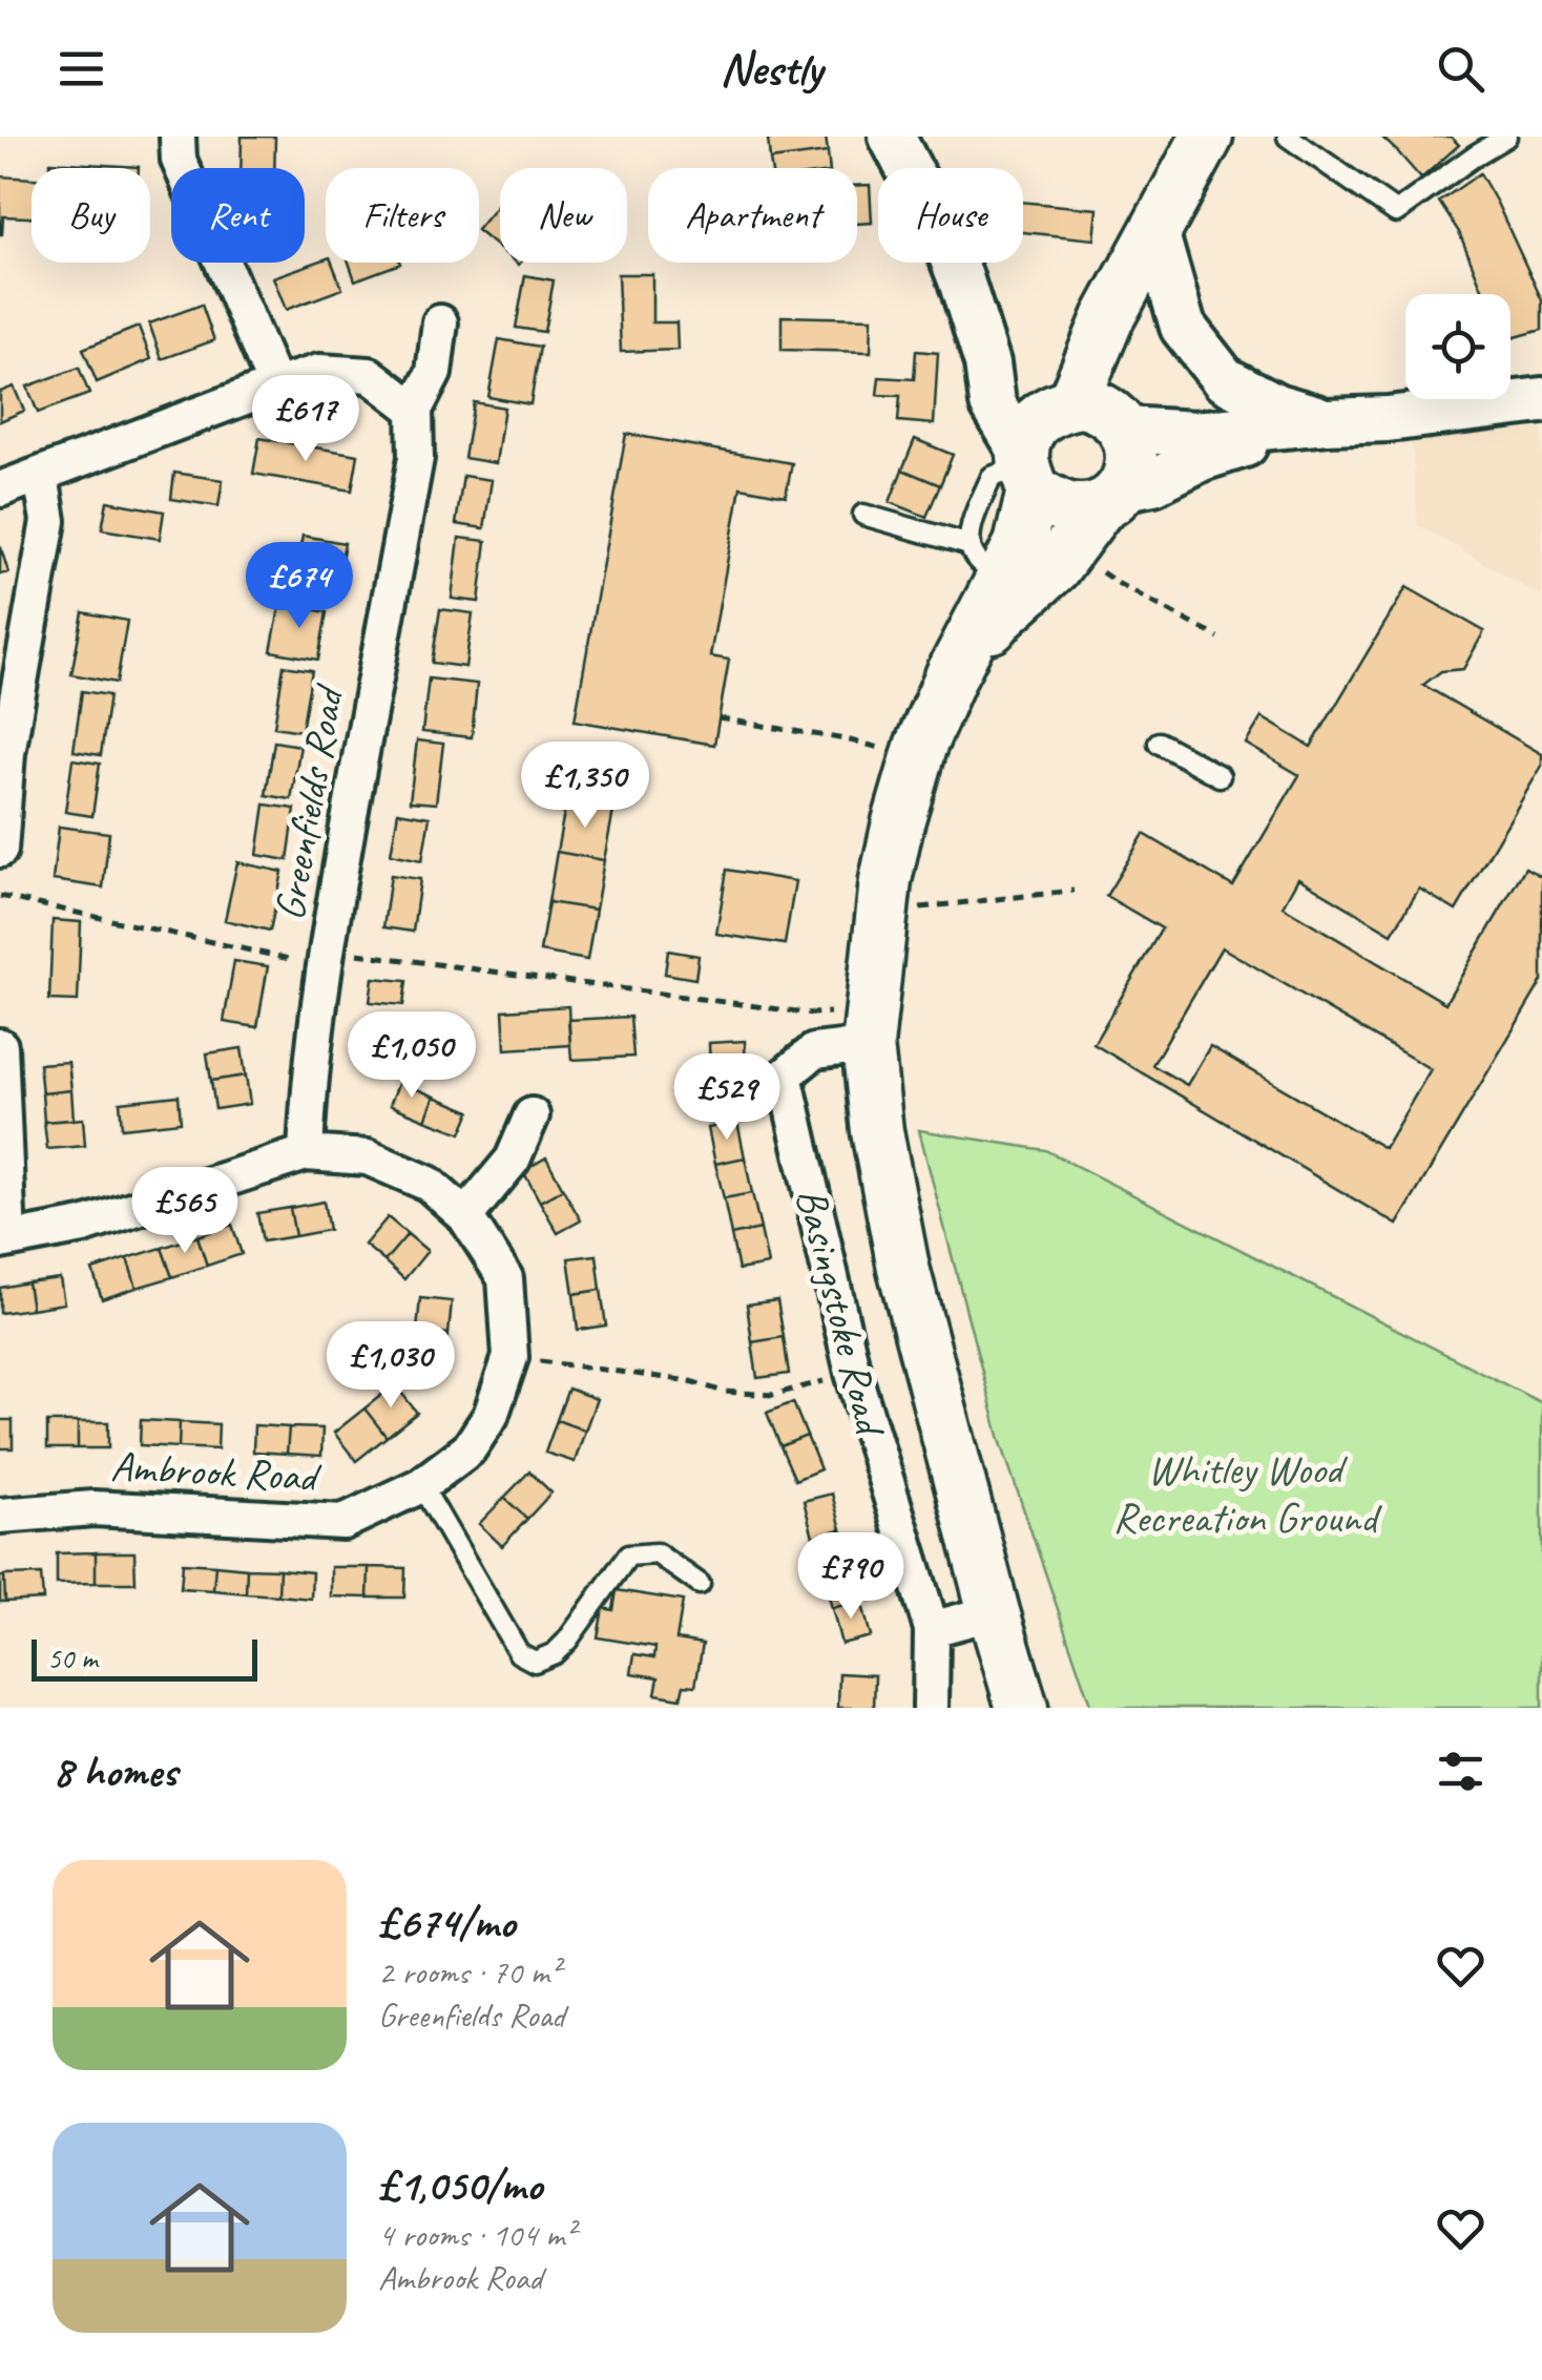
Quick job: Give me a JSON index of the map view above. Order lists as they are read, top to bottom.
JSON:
{
  "streets": {
    "main road": ["Basingstoke Road"],
    "street": ["Greenfields Road", "Ambrook Road"]
  },
  "crossings": [
    ["Greenfields Road", "Ambrook Road"]
  ],
  "parks": ["Whitley Wood Recreation Ground"],
  "scale_bar": "50 m",
  "page": {
    "header": "Nestly",
    "chip": [
      "Buy",
      "Rent",
      "Filters",
      "New",
      "Apartment",
      "House"
    ],
    "price": [
      "£617",
      "£674",
      "£1,350",
      "£1,050",
      "£529",
      "£565",
      "£1,030",
      "£790"
    ],
    "scale": "50 m",
    "heading": "8 homes",
    "list": [
      {
        "name": "£674/mo",
        "note": "2 rooms · 70 m² · Greenfields Road"
      },
      {
        "name": "£1,050/mo",
        "note": "4 rooms · 104 m² · Ambrook Road"
      }
    ]
  }
}
